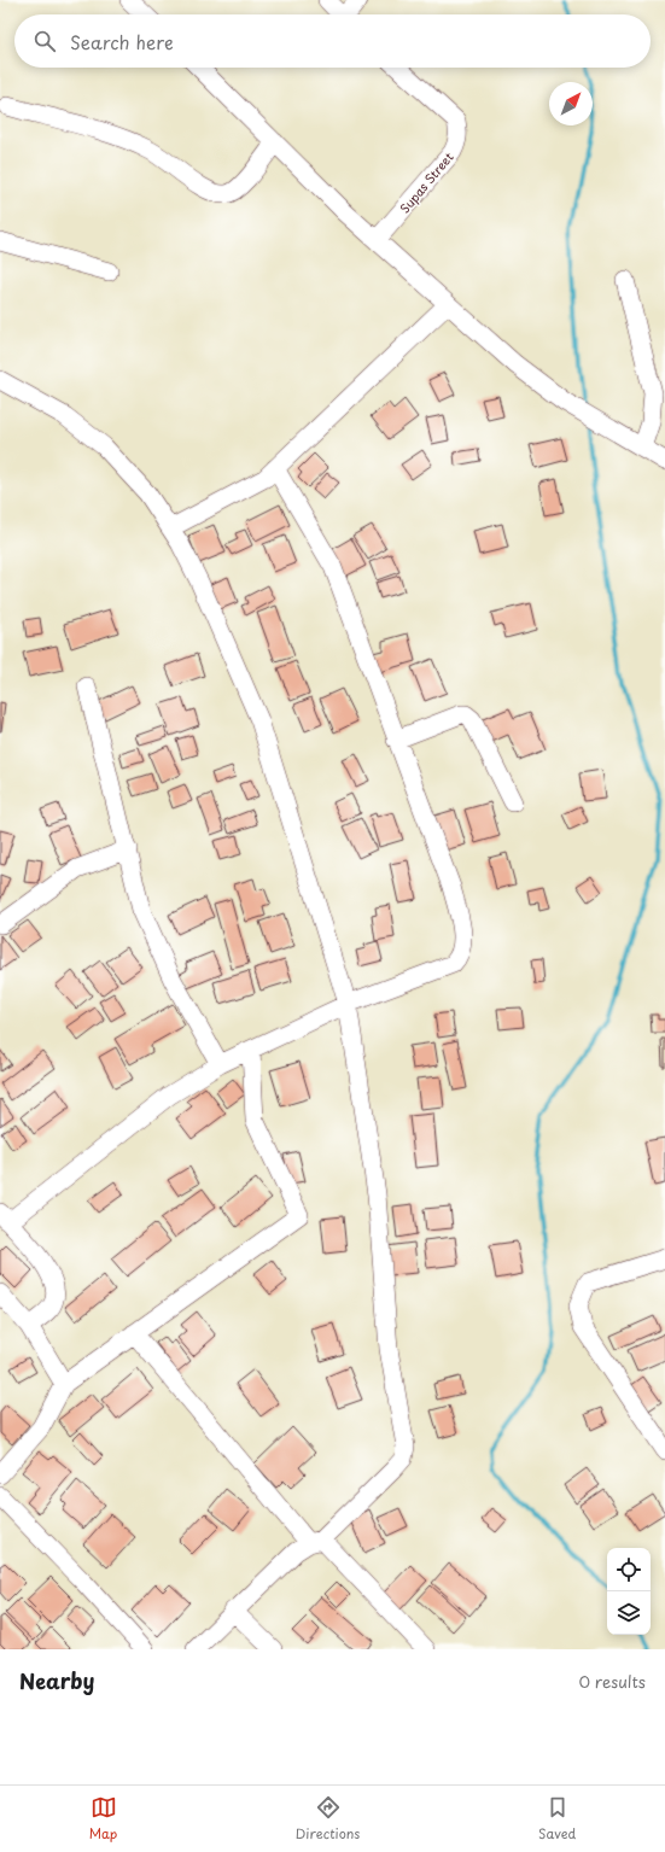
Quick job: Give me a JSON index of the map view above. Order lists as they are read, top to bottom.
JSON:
{
  "streets": {
    "street": ["Supas Street"]
  },
  "north": "top right",
  "page": {
    "search": "Search here",
    "heading": ["Nearby", "0 results"],
    "nav": ["Map", "Directions", "Saved"]
  }
}
